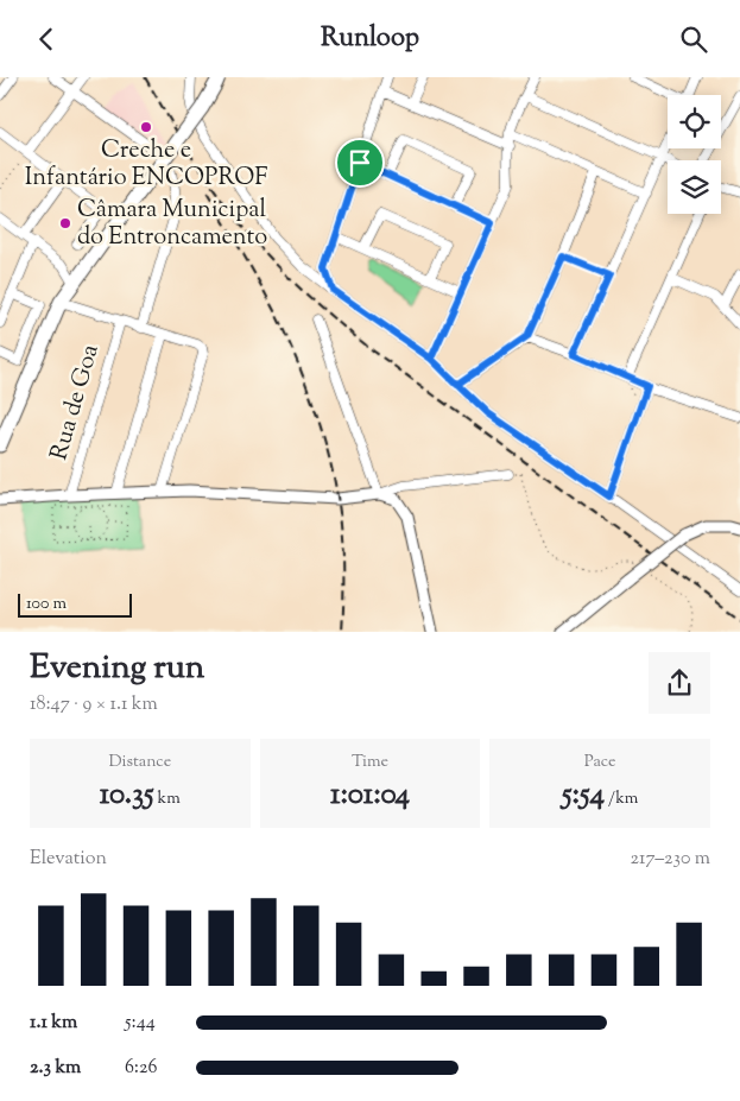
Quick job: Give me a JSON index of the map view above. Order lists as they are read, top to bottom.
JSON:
{
  "streets": {
    "street": ["Rua de Goa"]
  },
  "places": ["Creche e Infantário ENCOPROF", "Câmara Municipal do Entroncamento"],
  "scale_bar": "100 m",
  "page": {
    "header": "Runloop",
    "scale": "100 m",
    "heading": ["Evening run", "18:47 · 9 × 1.1 km"],
    "stats": [
      ["Distance", "10.35 km"],
      ["Time", "1:01:04"],
      ["Pace", "5:54 /km"]
    ],
    "chart": ["Elevation", "217–230 m"],
    "list": [
      {
        "name": "1.1 km",
        "note": "5:44"
      },
      {
        "name": "2.3 km",
        "note": "6:26"
      }
    ]
  }
}
